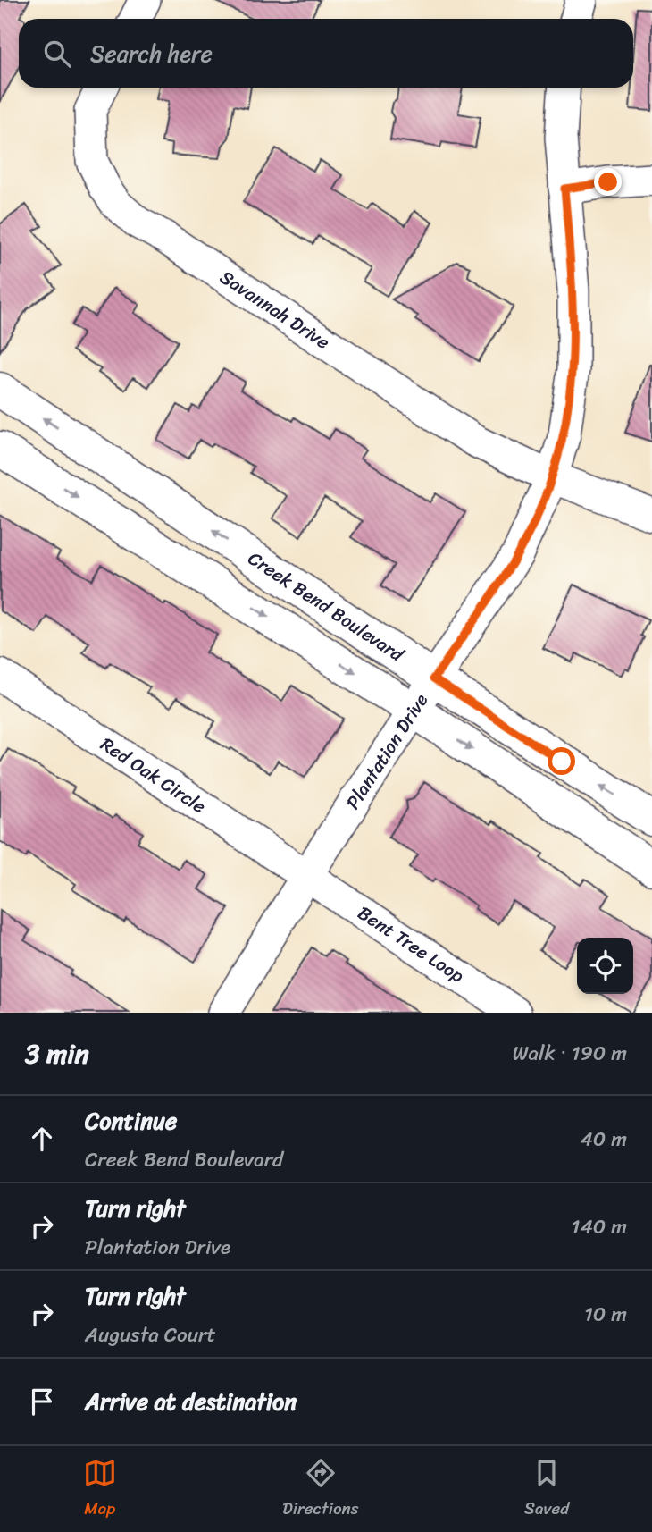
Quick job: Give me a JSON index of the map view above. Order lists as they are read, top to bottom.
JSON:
{
  "streets": {
    "street": [
      "Savannah Drive",
      "Creek Bend Boulevard",
      "Plantation Drive",
      "Red Oak Circle",
      "Bent Tree Loop"
    ]
  },
  "crossings": [
    ["Savannah Drive", "Plantation Drive"],
    ["Creek Bend Boulevard", "Plantation Drive"],
    ["Plantation Drive", "Red Oak Circle"],
    ["Plantation Drive", "Bent Tree Loop"],
    ["Red Oak Circle", "Bent Tree Loop"]
  ],
  "page": {
    "search": "Search here",
    "heading": ["3 min", "Walk · 190 m"],
    "list": [
      ["Continue", "Creek Bend Boulevard", "40 m"],
      ["Turn right", "Plantation Drive", "140 m"],
      ["Turn right", "Augusta Court", "10 m"],
      "Arrive at destination"
    ],
    "nav": ["Map", "Directions", "Saved"]
  }
}
